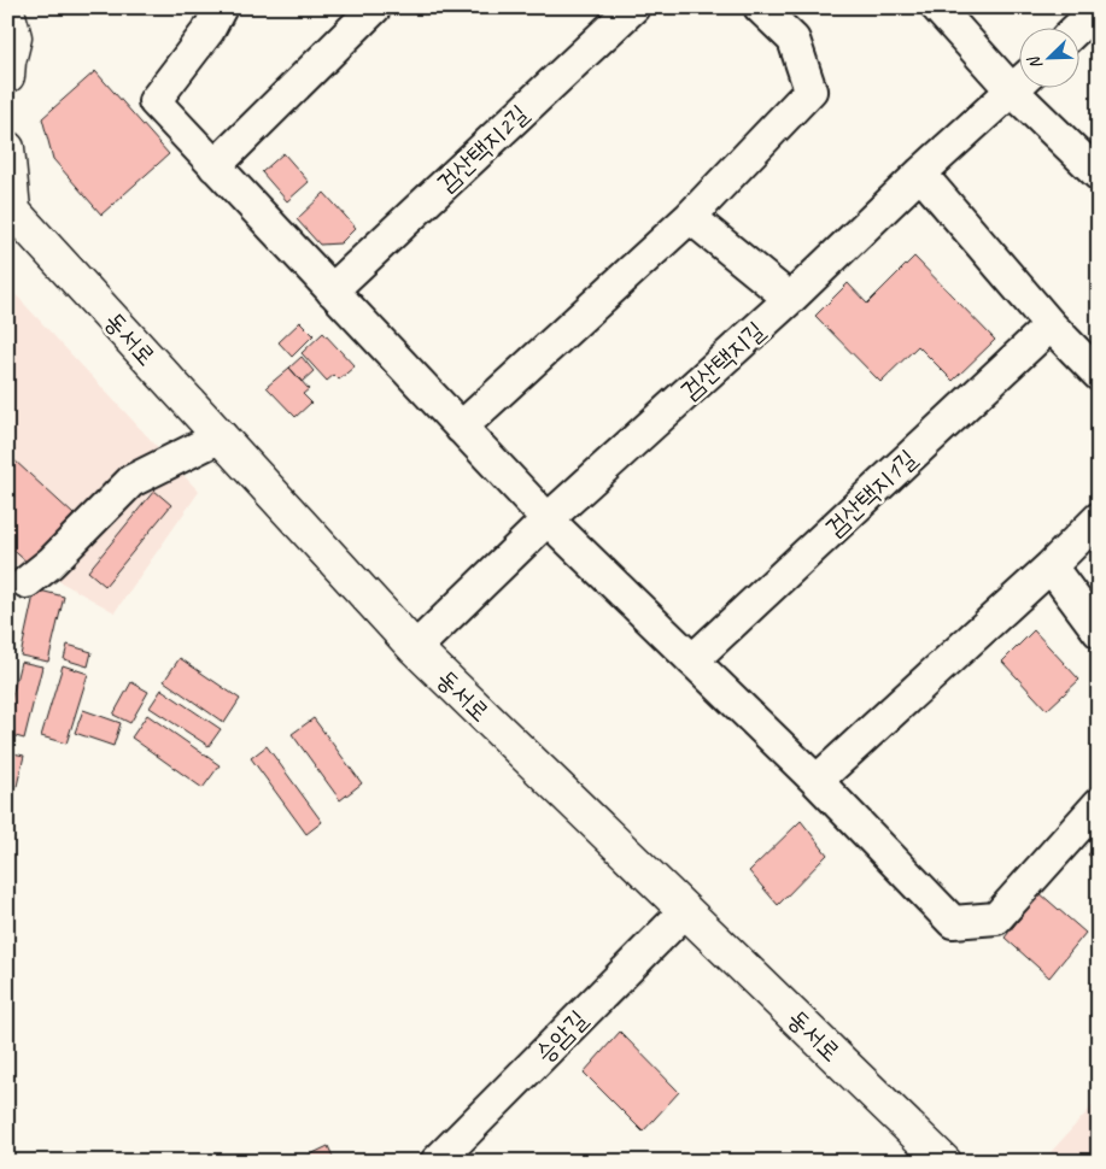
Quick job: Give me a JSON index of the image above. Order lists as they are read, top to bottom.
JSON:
{
  "streets": {
    "main road": ["동서로"],
    "street": [
      "검산택지2길",
      "검산택지길",
      "검산택지1길",
      "승암길"
    ]
  },
  "crossings": [
    ["동서로", "검산택지길"],
    ["동서로", "승암길"]
  ],
  "north": "bottom left"
}
